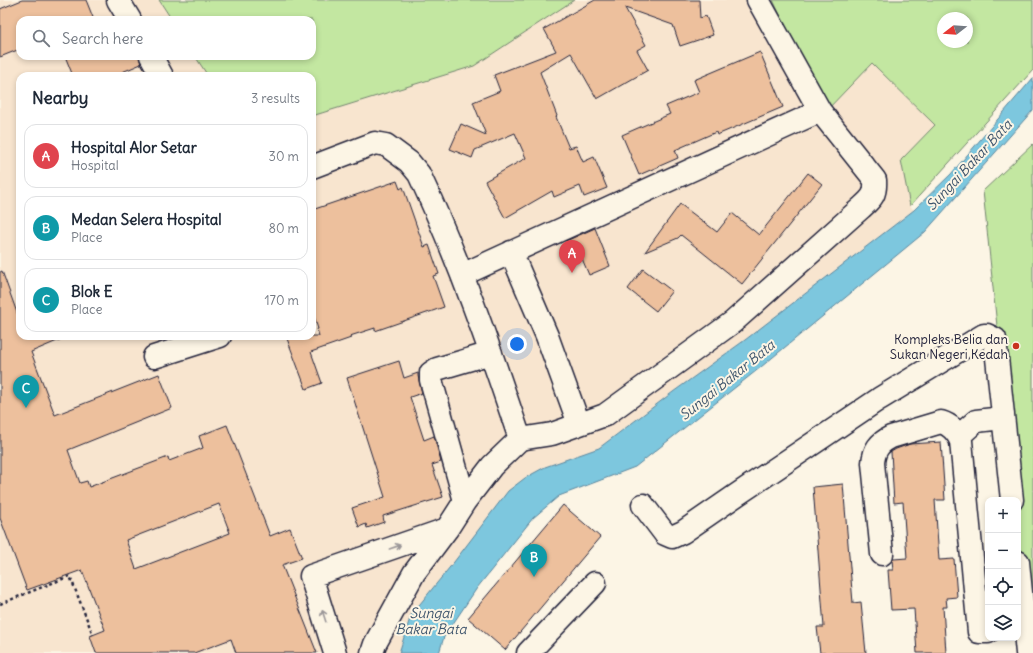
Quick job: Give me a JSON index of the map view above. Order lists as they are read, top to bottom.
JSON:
{
  "water": ["Sungai Bakar Bata"],
  "places": ["Kompleks Belia dan Sukan Negeri Kedah"],
  "north": "left",
  "page": {
    "search": "Search here",
    "heading": ["Nearby", "3 results"],
    "list": [
      {
        "mark": "A",
        "name": "Hospital Alor Setar",
        "note": "Hospital",
        "value": "30 m"
      },
      {
        "mark": "B",
        "name": "Medan Selera Hospital",
        "note": "Place",
        "value": "80 m"
      },
      {
        "mark": "C",
        "name": "Blok E",
        "note": "Place",
        "value": "170 m"
      }
    ],
    "pins": ["A", "C", "B"],
    "map_buttons": ["+", "−"]
  }
}
